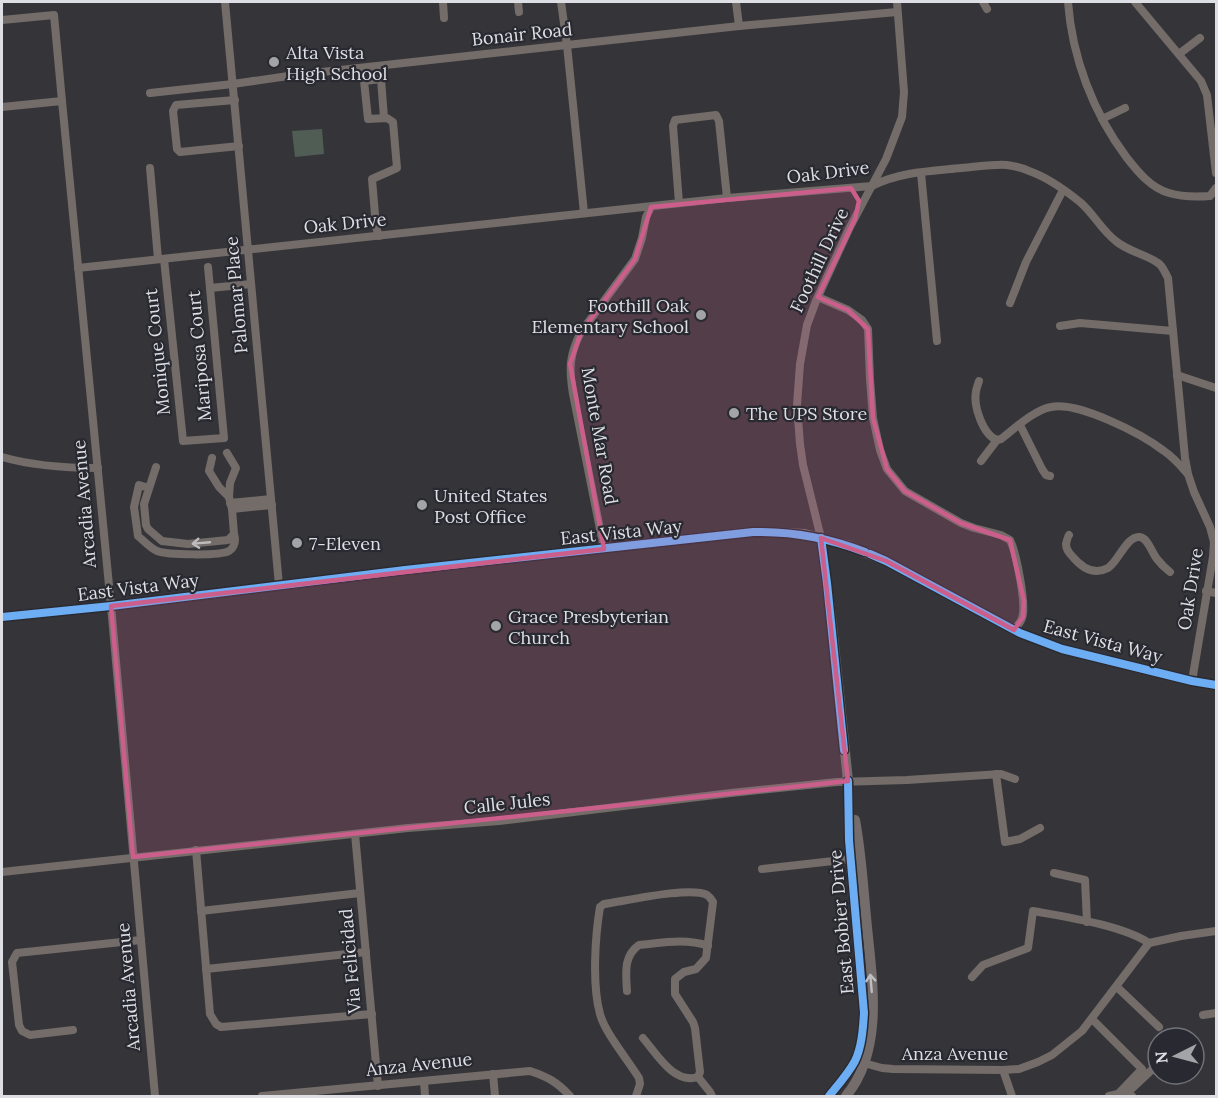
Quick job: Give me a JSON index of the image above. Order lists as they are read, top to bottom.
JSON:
{
  "streets": {
    "main road": ["East Vista Way", "East Bobier Drive"],
    "street": [
      "Bonair Road",
      "Oak Drive",
      "Foothill Drive",
      "Palomar Place",
      "Monique Court",
      "Mariposa Court",
      "Monte Mar Road",
      "Arcadia Avenue",
      "Calle Jules",
      "Via Felicidad",
      "Anza Avenue"
    ]
  },
  "crossings": [
    ["Bonair Road", "Foothill Drive"],
    ["Bonair Road", "Palomar Place"],
    ["Oak Drive", "Foothill Drive"],
    ["Oak Drive", "Palomar Place"],
    ["Oak Drive", "Monique Court"],
    ["Oak Drive", "Monte Mar Road"],
    ["Oak Drive", "Arcadia Avenue"],
    ["Oak Drive", "East Vista Way"],
    ["Foothill Drive", "East Vista Way"],
    ["Foothill Drive", "East Bobier Drive"],
    ["Palomar Place", "East Vista Way"],
    ["Monique Court", "Mariposa Court"],
    ["Monte Mar Road", "East Vista Way"],
    ["Arcadia Avenue", "East Vista Way"],
    ["Arcadia Avenue", "Calle Jules"],
    ["East Vista Way", "East Bobier Drive"],
    ["Calle Jules", "East Bobier Drive"],
    ["Calle Jules", "Via Felicidad"],
    ["East Bobier Drive", "Anza Avenue"],
    ["Via Felicidad", "Anza Avenue"]
  ],
  "places": [
    "Alta Vista High School",
    "Foothill Oak Elementary School",
    "The UPS Store",
    "United States Post Office",
    "7-Eleven",
    "Grace Presbyterian Church"
  ],
  "north": "left"
}
